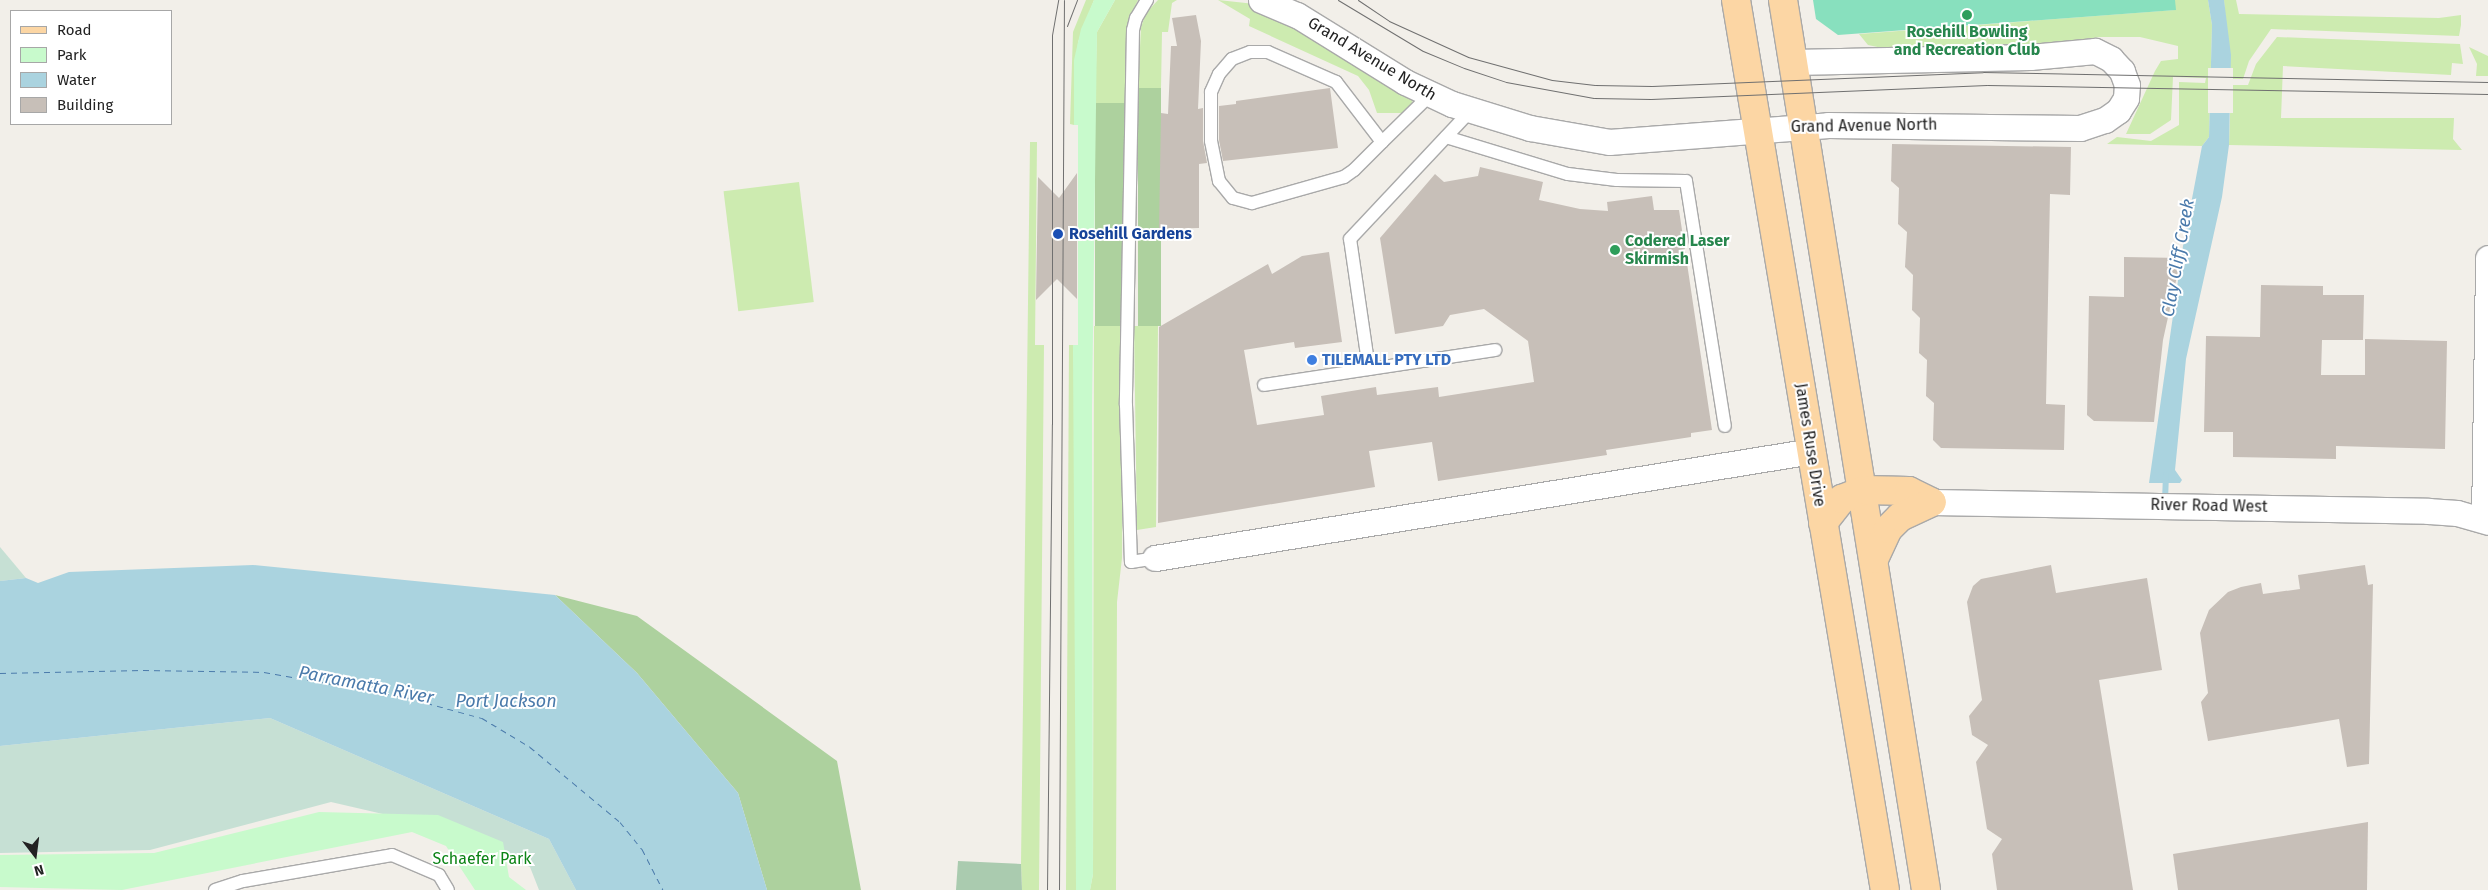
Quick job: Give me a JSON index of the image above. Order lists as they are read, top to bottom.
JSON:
{
  "streets": {
    "main road": ["James Ruse Drive"],
    "street": ["Grand Avenue North", "River Road West"]
  },
  "crossings": [
    ["Grand Avenue North", "James Ruse Drive"]
  ],
  "water": ["Clay Cliff Creek", "Parramatta River", "Port Jackson"],
  "parks": ["Schaefer Park"],
  "places": [
    "Rosehill Bowling and Recreation Club",
    "Rosehill Gardens",
    "Codered Laser Skirmish",
    "TILEMALL PTY LTD"
  ],
  "legend": [
    "Road",
    "Park",
    "Water",
    "Building"
  ],
  "north": "bottom"
}
